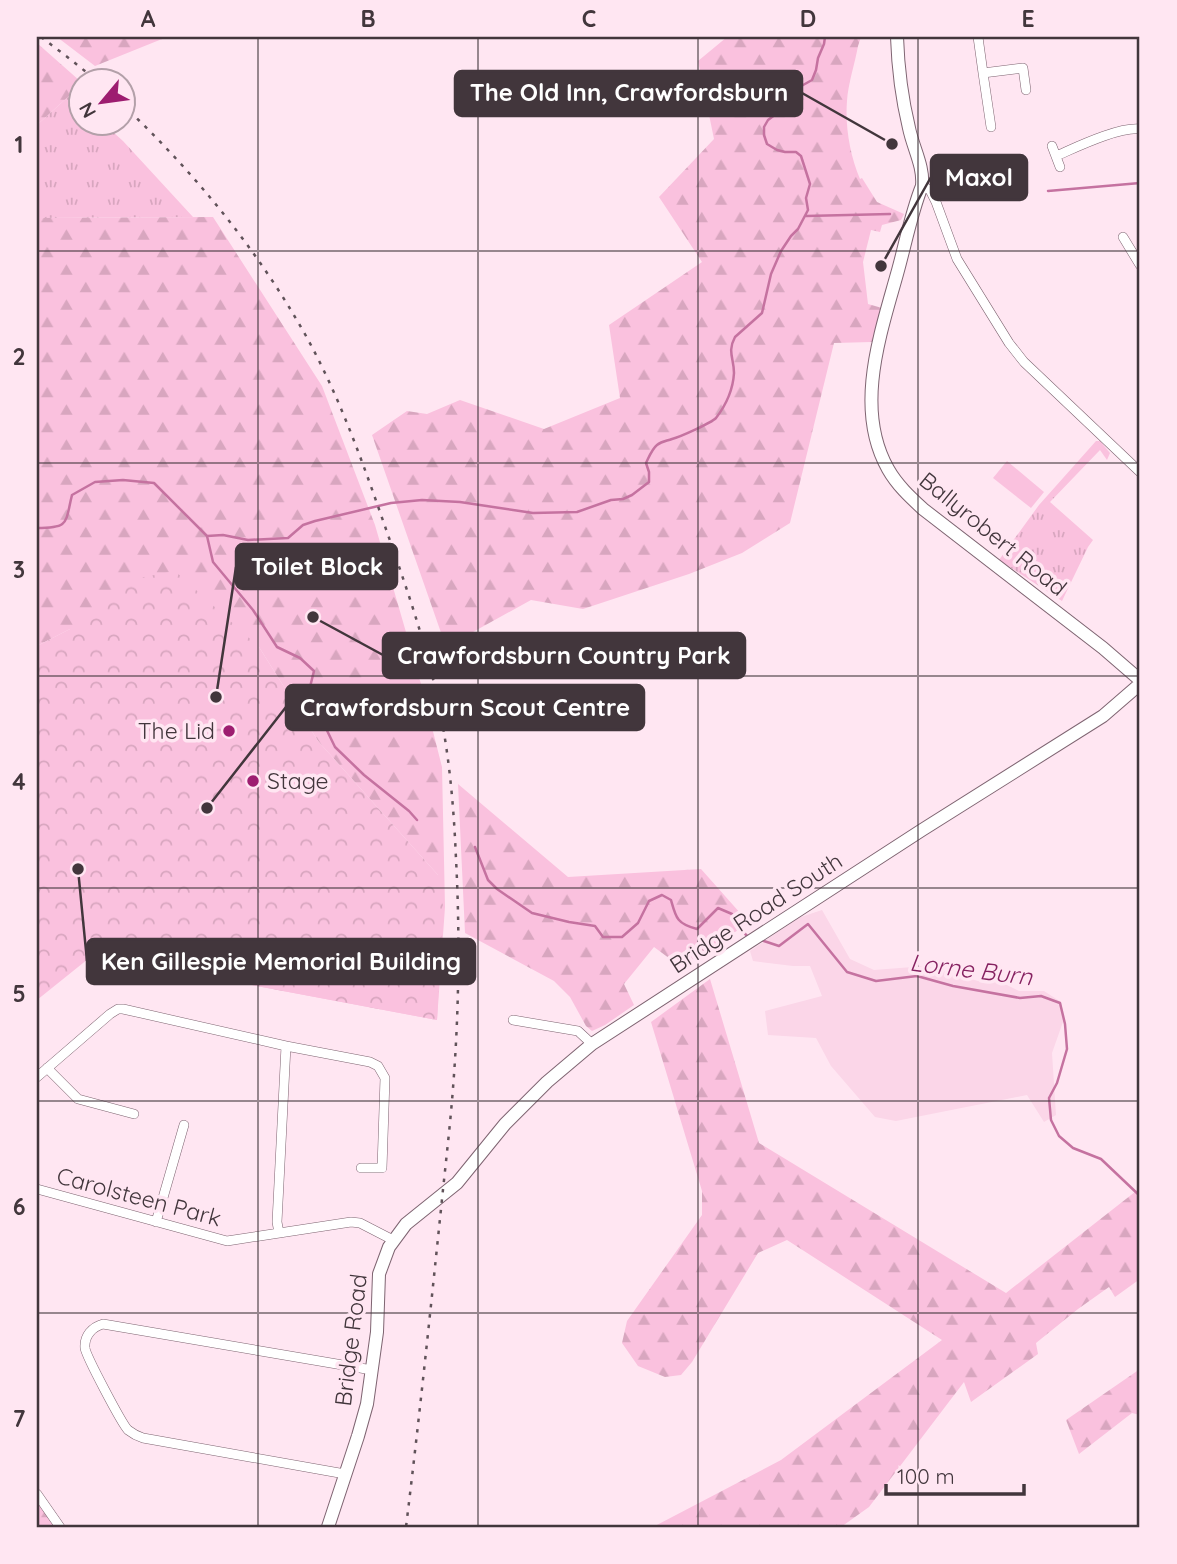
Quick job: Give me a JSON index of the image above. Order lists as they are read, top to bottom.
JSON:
{
  "streets": {
    "street": [
      "Ballyrobert Road",
      "Bridge Road South",
      "Carolsteen Park",
      "Bridge Road"
    ]
  },
  "crossings": [
    ["Ballyrobert Road", "Bridge Road South"],
    ["Bridge Road South", "Bridge Road"],
    ["Carolsteen Park", "Bridge Road"]
  ],
  "water": ["Lorne Burn"],
  "places": [
    "The Old Inn, Crawfordsburn",
    "Maxol",
    "Crawfordsburn Country Park",
    "Toilet Block",
    "The Lid",
    "Stage",
    "Crawfordsburn Scout Centre",
    "Ken Gillespie Memorial Building"
  ],
  "scale_bar": "100 m",
  "north": "bottom left",
  "grid": {
    "columns": [
      "A",
      "B",
      "C",
      "D",
      "E"
    ],
    "rows": [
      "1",
      "2",
      "3",
      "4",
      "5",
      "6",
      "7"
    ]
  }
}
